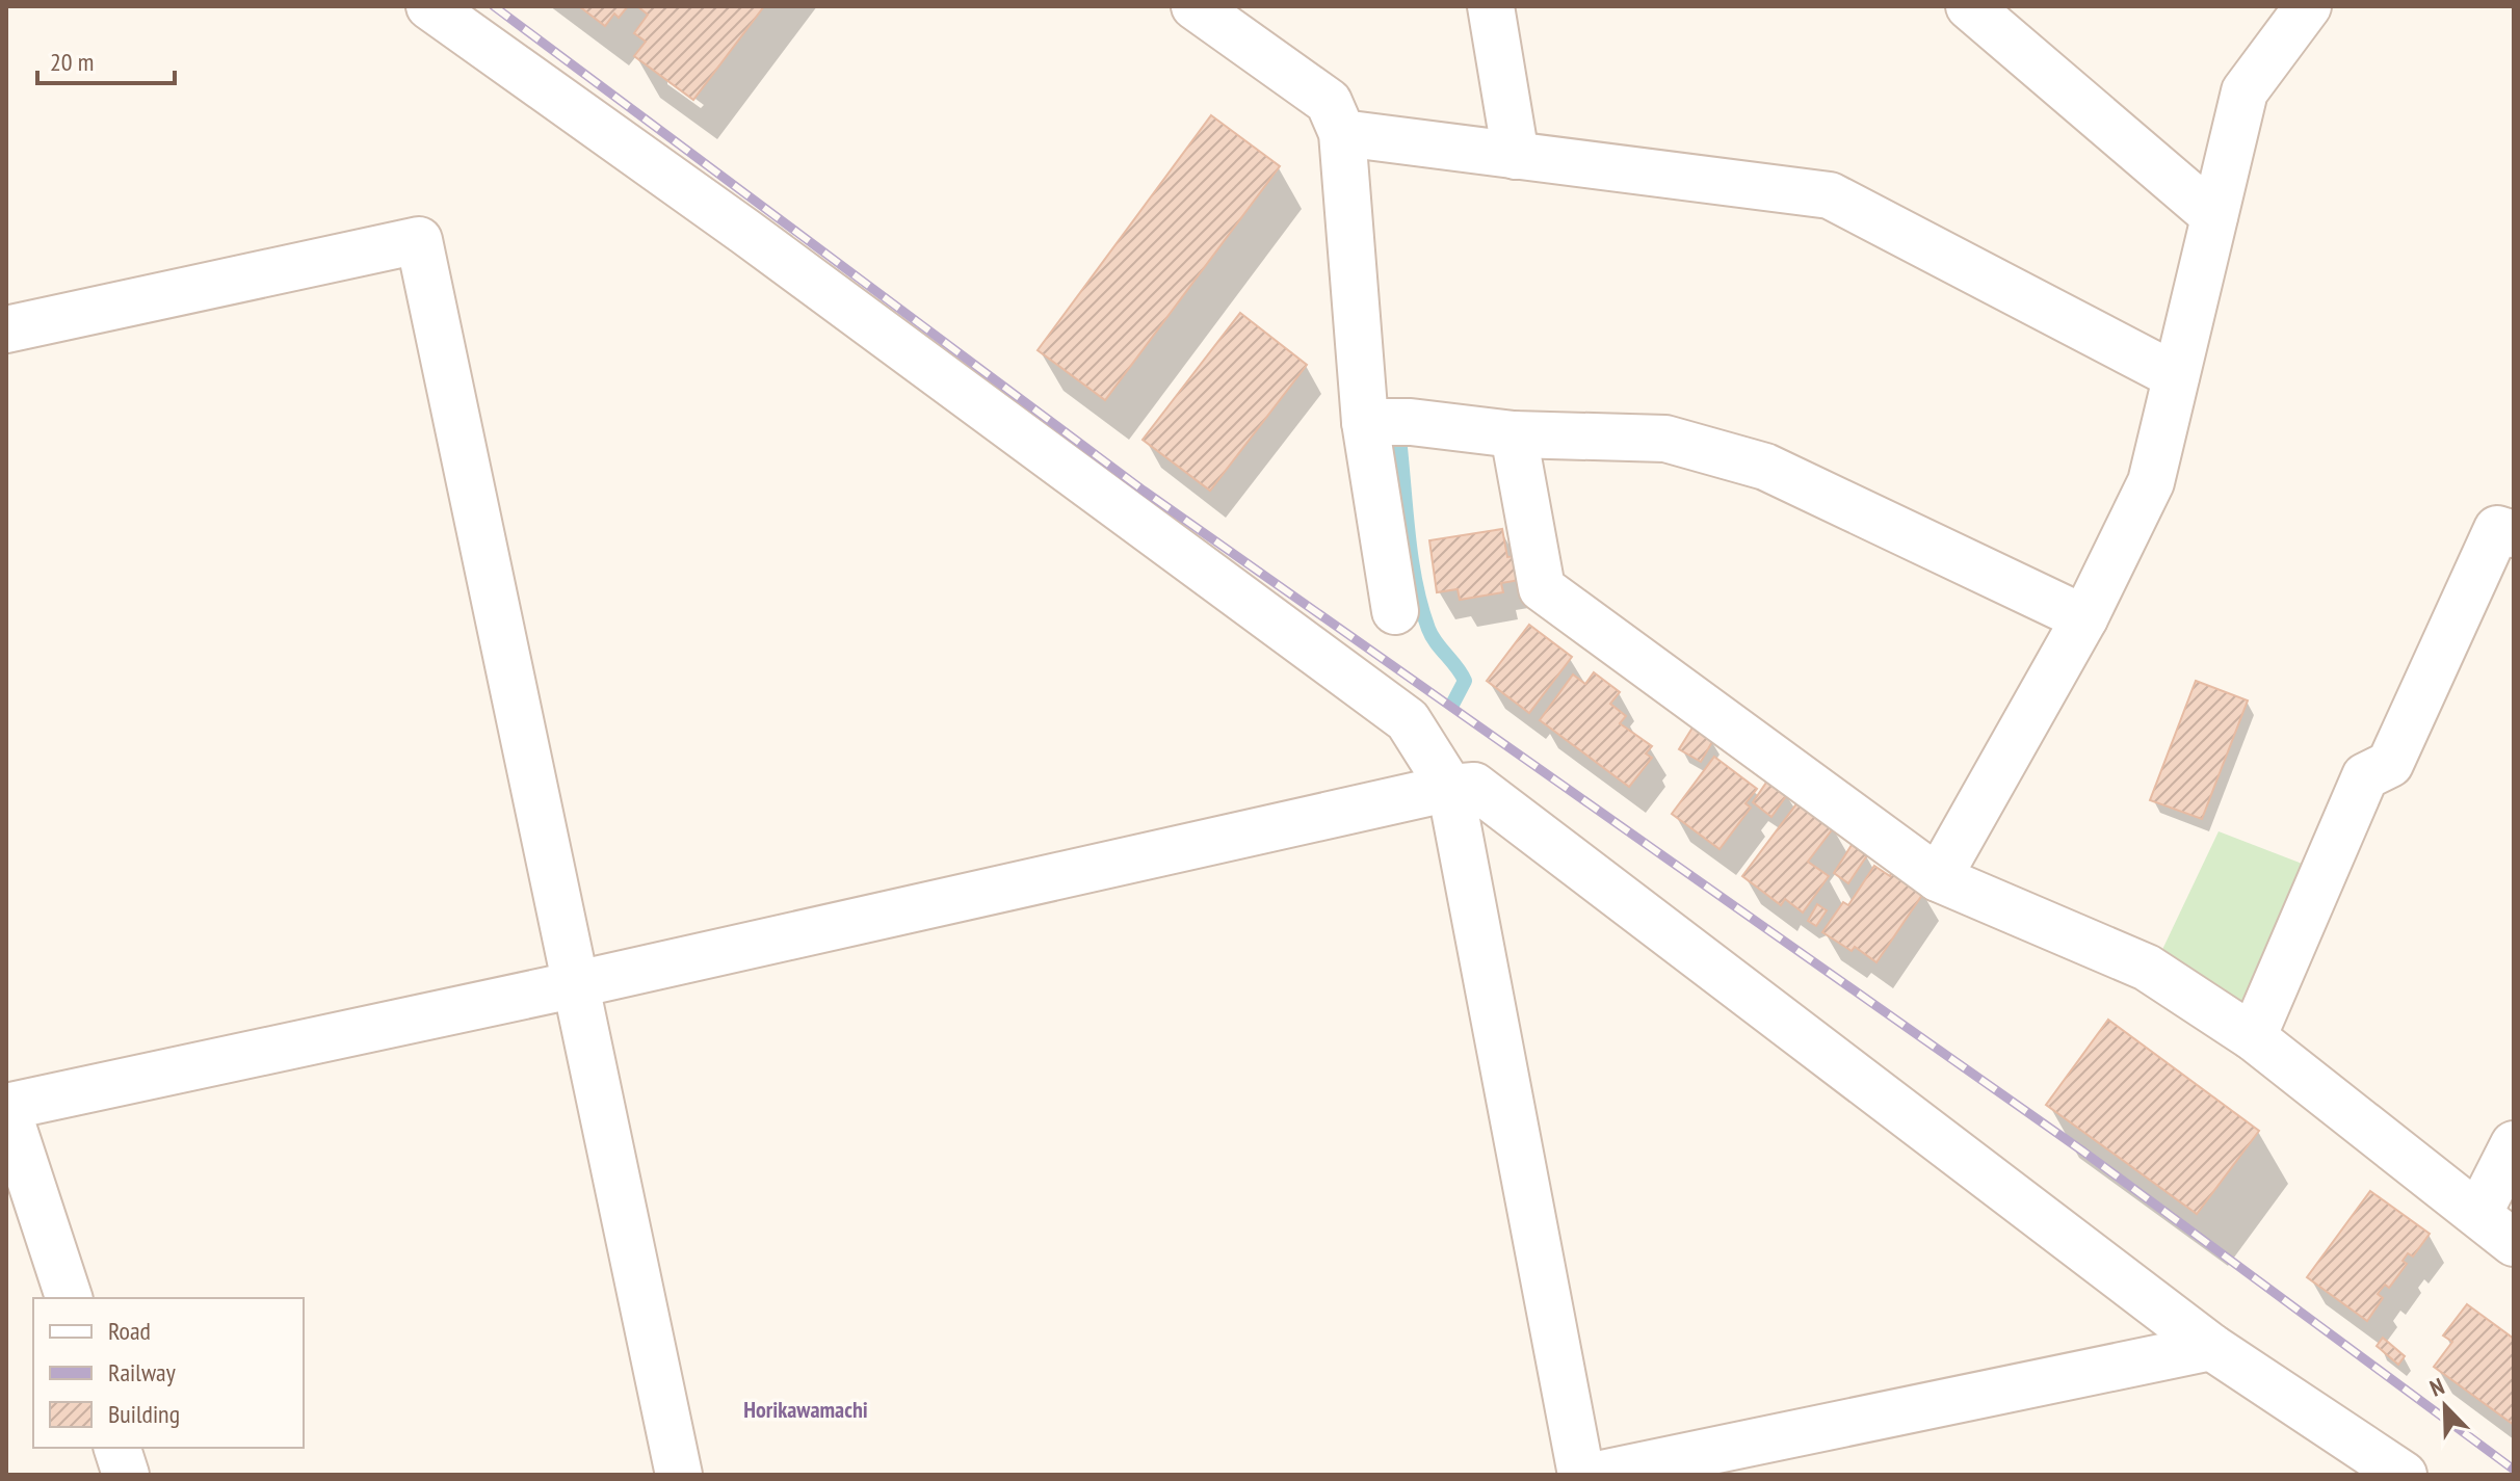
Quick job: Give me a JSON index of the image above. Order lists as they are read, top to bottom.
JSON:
{
  "districts": ["Horikawamachi"],
  "legend": ["Road", "Railway", "Building"],
  "scale_bar": "20 m",
  "north": "top left"
}
